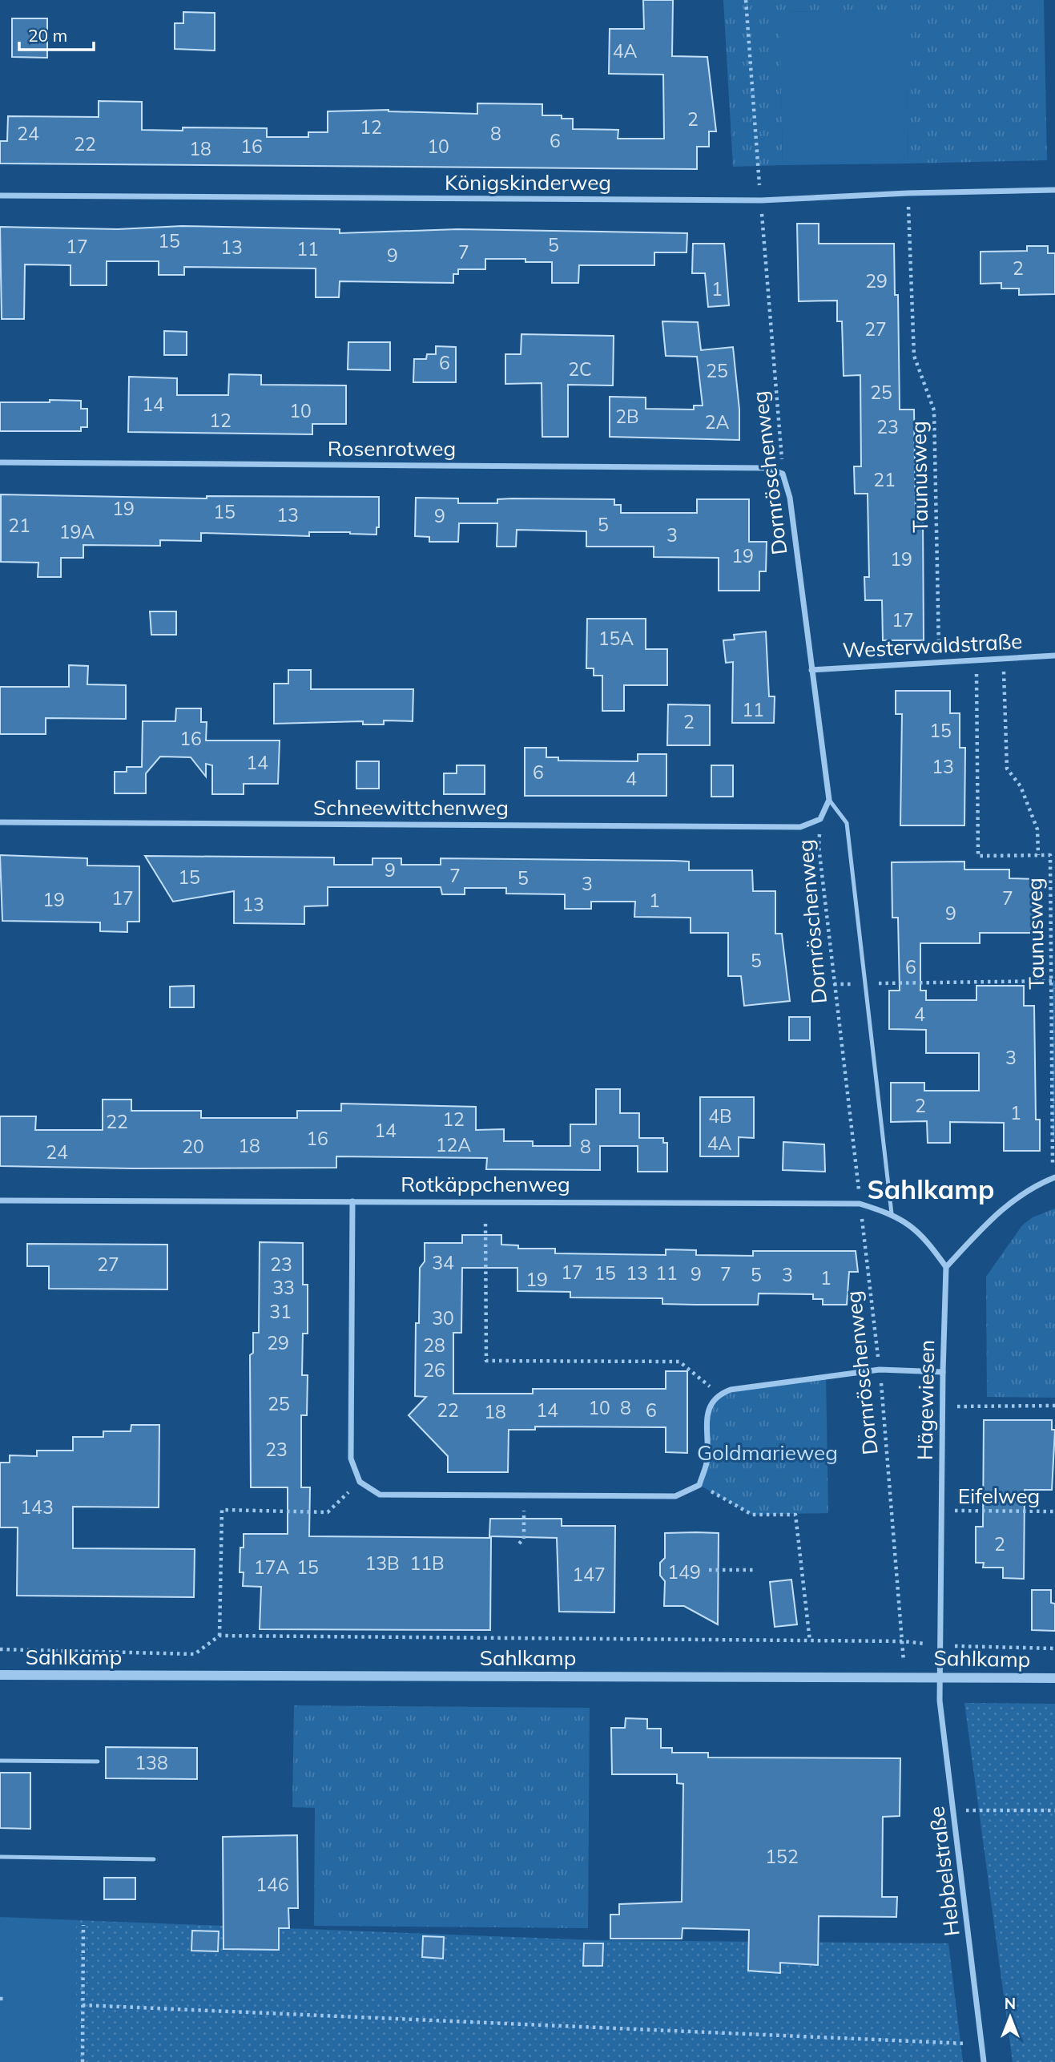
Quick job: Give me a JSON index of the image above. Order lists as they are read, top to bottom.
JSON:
{
  "streets": {
    "street": [
      "Königskinderweg",
      "Rosenrotweg",
      "Dornröschenweg",
      "Westerwaldstraße",
      "Schneewittchenweg",
      "Rotkäppchenweg",
      "Hägewiesen",
      "Sahlkamp",
      "Hebbelstraße"
    ],
    "path": ["Taunusweg", "Eifelweg"]
  },
  "crossings": [
    ["Königskinderweg", "Dornröschenweg"],
    ["Königskinderweg", "Taunusweg"],
    ["Rosenrotweg", "Dornröschenweg"],
    ["Dornröschenweg", "Westerwaldstraße"],
    ["Dornröschenweg", "Schneewittchenweg"],
    ["Dornröschenweg", "Rotkäppchenweg"],
    ["Taunusweg", "Westerwaldstraße"],
    ["Rotkäppchenweg", "Hägewiesen"],
    ["Hägewiesen", "Eifelweg"],
    ["Hägewiesen", "Sahlkamp"],
    ["Hägewiesen", "Hebbelstraße"],
    ["Sahlkamp", "Hebbelstraße"]
  ],
  "districts": ["Sahlkamp"],
  "parks": ["Goldmarieweg"],
  "house_numbers": [
    "4A",
    "2",
    "12",
    "24",
    "8",
    "6",
    "22",
    "16",
    "10",
    "18",
    "15",
    "5",
    "17",
    "13",
    "11",
    "7",
    "9",
    "2",
    "29",
    "1",
    "27",
    "6",
    "2C",
    "25",
    "25",
    "14",
    "10",
    "2B",
    "12",
    "2A",
    "23",
    "21",
    "19",
    "15",
    "13",
    "9",
    "5",
    "21",
    "19A",
    "3",
    "19",
    "19",
    "17",
    "15A",
    "11",
    "2",
    "15",
    "16",
    "14",
    "13",
    "6",
    "4",
    "9",
    "7",
    "15",
    "5",
    "3",
    "17",
    "7",
    "19",
    "1",
    "13",
    "9",
    "5",
    "6",
    "4",
    "3",
    "2",
    "1",
    "4B",
    "12",
    "22",
    "14",
    "16",
    "4A",
    "12A",
    "18",
    "20",
    "8",
    "24",
    "34",
    "27",
    "23",
    "17",
    "15",
    "13",
    "11",
    "9",
    "7",
    "5",
    "3",
    "1",
    "19",
    "33",
    "31",
    "30",
    "29",
    "28",
    "26",
    "25",
    "10",
    "8",
    "22",
    "14",
    "6",
    "18",
    "23",
    "143",
    "2",
    "13B",
    "11B",
    "17A",
    "15",
    "149",
    "147",
    "138",
    "152",
    "146"
  ],
  "scale_bar": "20 m",
  "north": "top"
}
